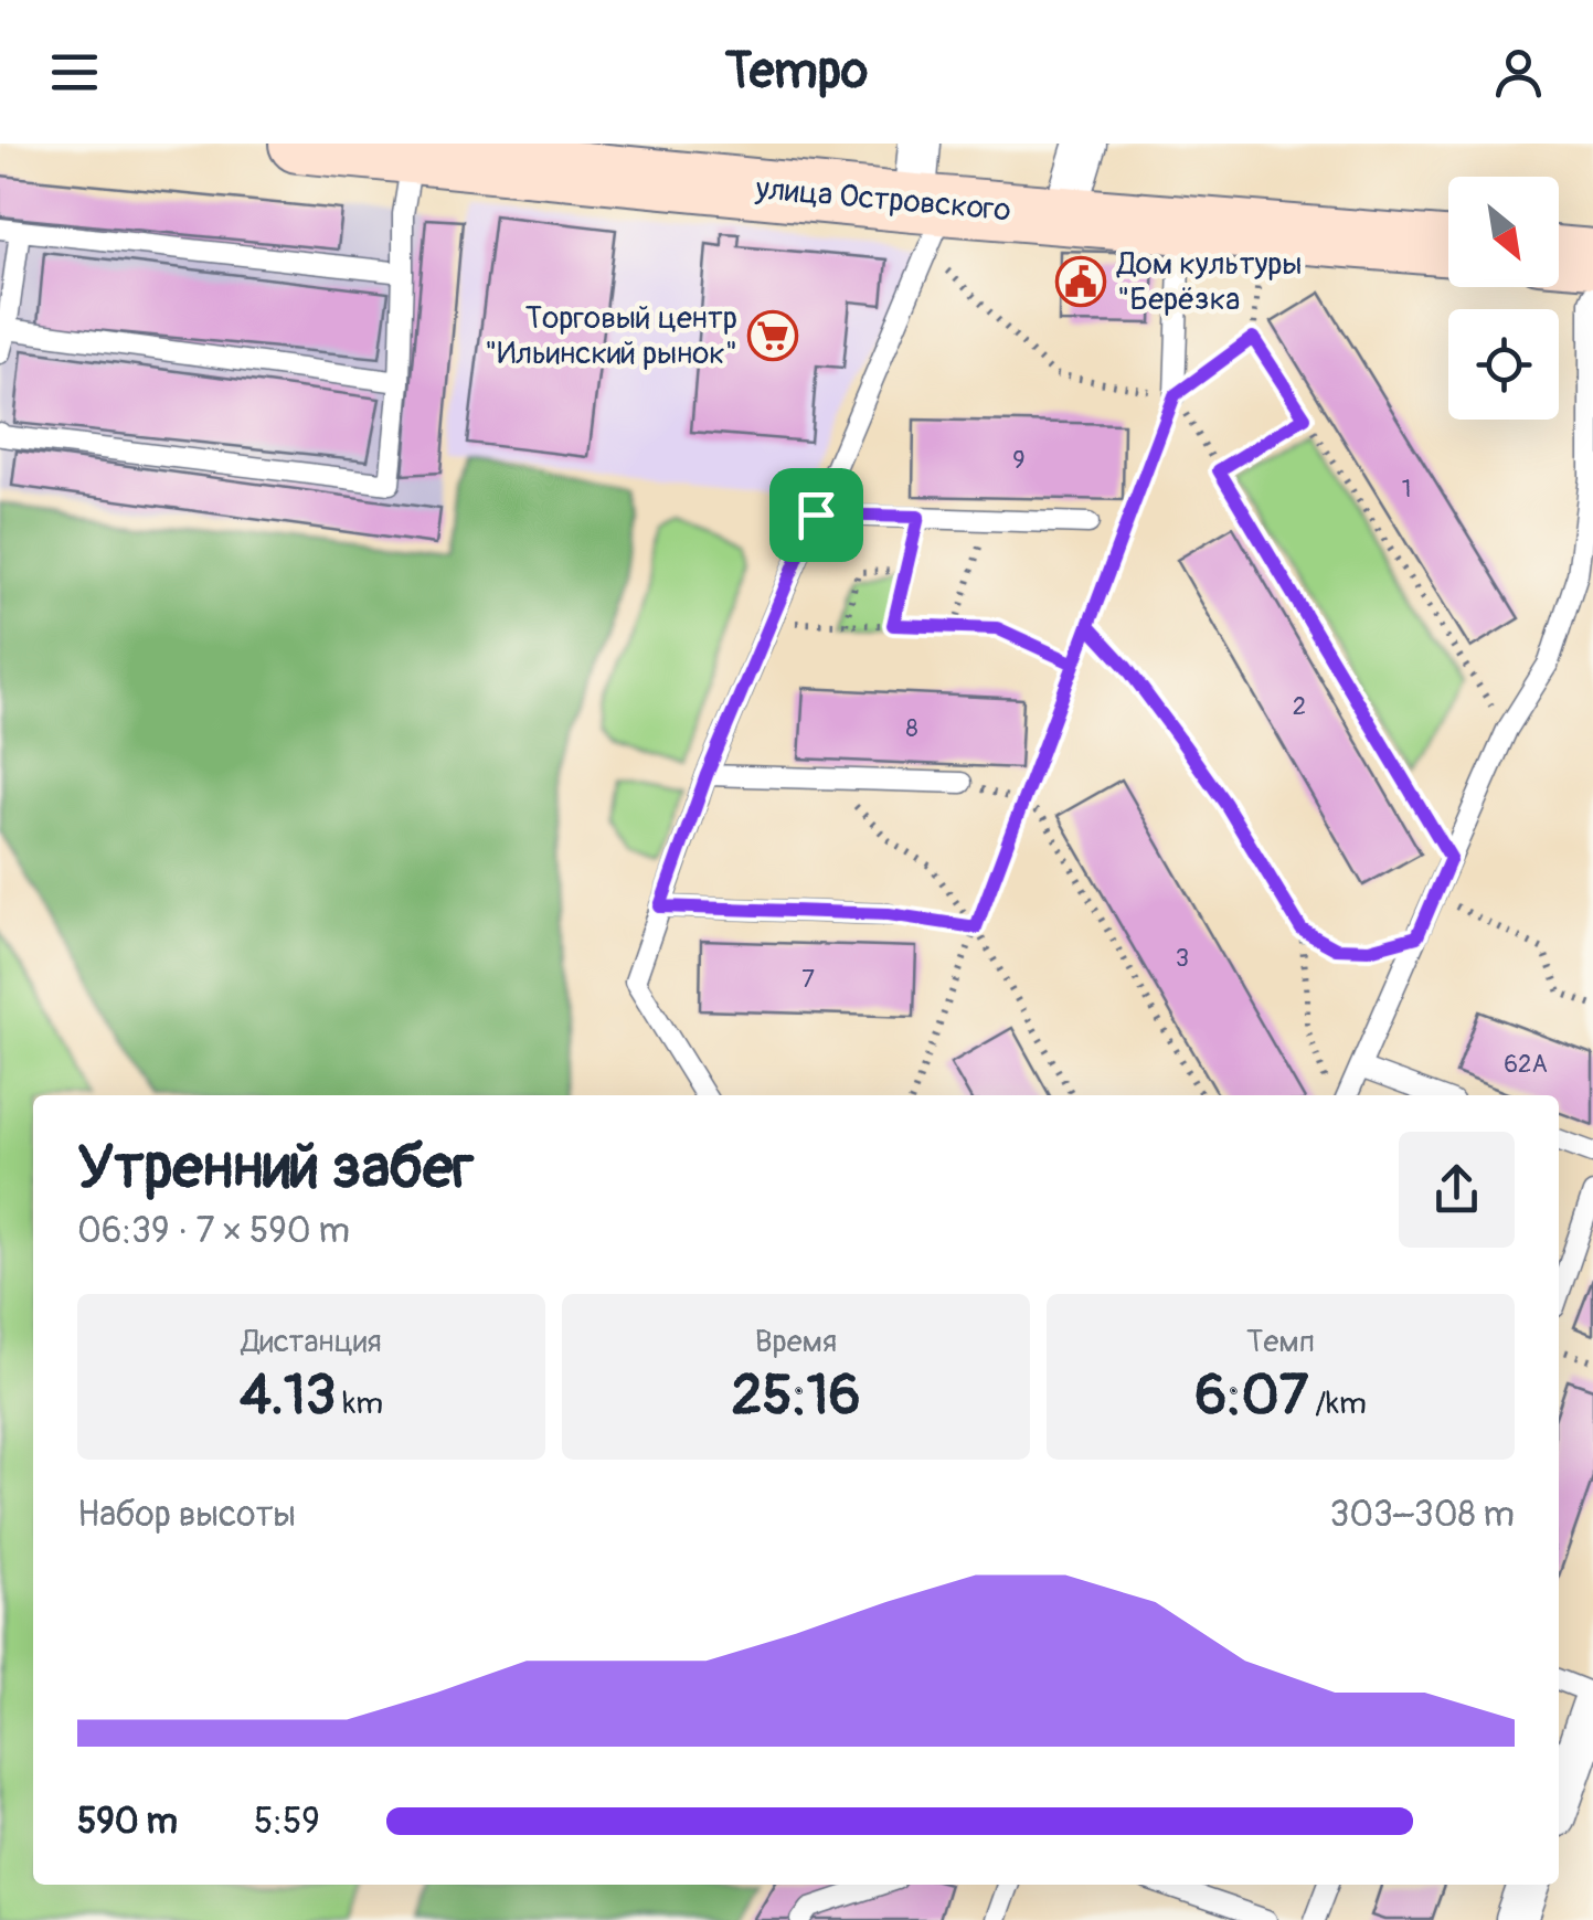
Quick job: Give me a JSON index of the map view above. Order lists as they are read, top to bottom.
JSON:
{
  "streets": {
    "main road": ["улица Островского"]
  },
  "places": {
    "public building": ["Дом культуры \"Берёзка"],
    "supermarket": ["Торговый центр \"Ильинский рынок\""]
  },
  "house_numbers": [
    "9",
    "1",
    "2",
    "8",
    "3",
    "7",
    "62А"
  ],
  "north": "bottom right",
  "page": {
    "header": "Tempo",
    "heading": ["Утренний забег", "06:39 · 7 × 590 m"],
    "stats": [
      ["Дистанция", "4.13 km"],
      ["Время", "25:16"],
      ["Темп", "6:07 /km"]
    ],
    "chart": ["Набор высоты", "303–308 m"],
    "list": [
      {
        "name": "590 m",
        "note": "5:59"
      }
    ]
  }
}
